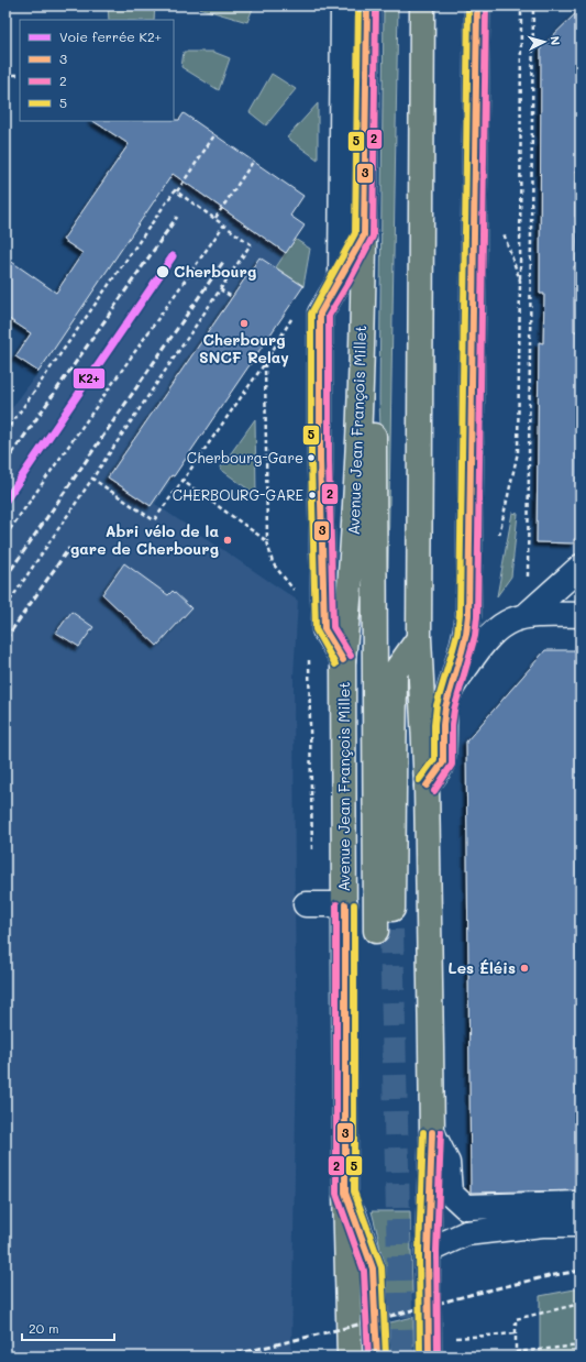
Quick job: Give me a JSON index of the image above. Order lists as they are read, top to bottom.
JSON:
{
  "streets": {
    "main road": ["Avenue Jean François Millet"]
  },
  "places": [
    "Cherbourg",
    "Cherbourg SNCF Relay",
    "Cherbourg-Gare",
    "CHERBOURG-GARE",
    "Abri vélo de la gare de Cherbourg",
    "Les Éléis"
  ],
  "lines": [
    "transit line 3",
    "transit line 2",
    "transit line 5",
    "rail line K2+"
  ],
  "legend": [
    "Voie ferrée K2+",
    "3",
    "2",
    "5"
  ],
  "scale_bar": "20 m",
  "north": "right"
}
